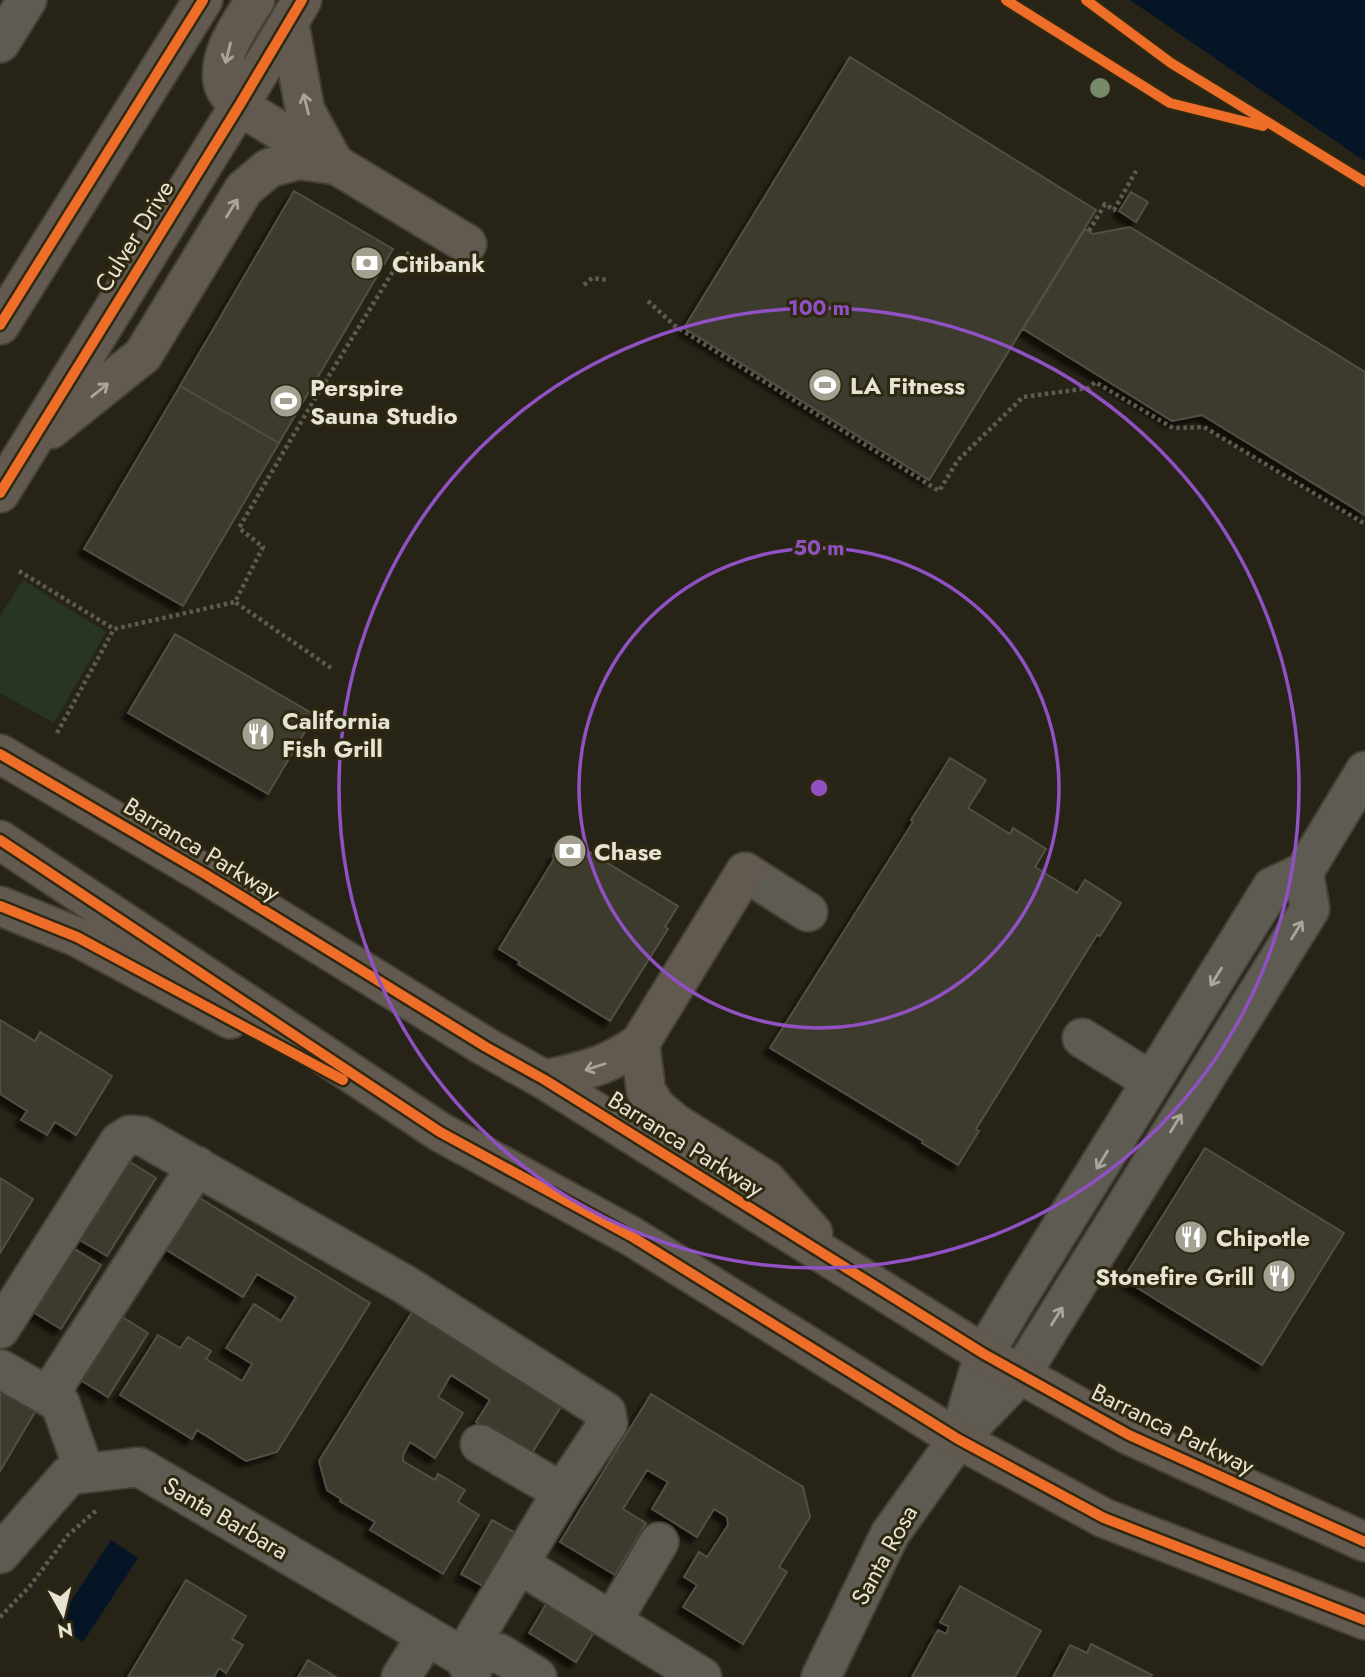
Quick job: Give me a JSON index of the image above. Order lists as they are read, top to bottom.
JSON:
{
  "streets": {
    "main road": ["Culver Drive", "Barranca Parkway"],
    "street": ["Santa Barbara", "Santa Rosa"]
  },
  "crossings": [
    ["Barranca Parkway", "Santa Rosa"]
  ],
  "places": {
    "bank": ["Citibank", "Chase"],
    "sports": ["LA Fitness", "Perspire Sauna Studio"],
    "restaurant": ["California Fish Grill", "Chipotle", "Stonefire Grill"]
  },
  "north": "bottom",
  "rings": ["100 m", "50 m"]
}
